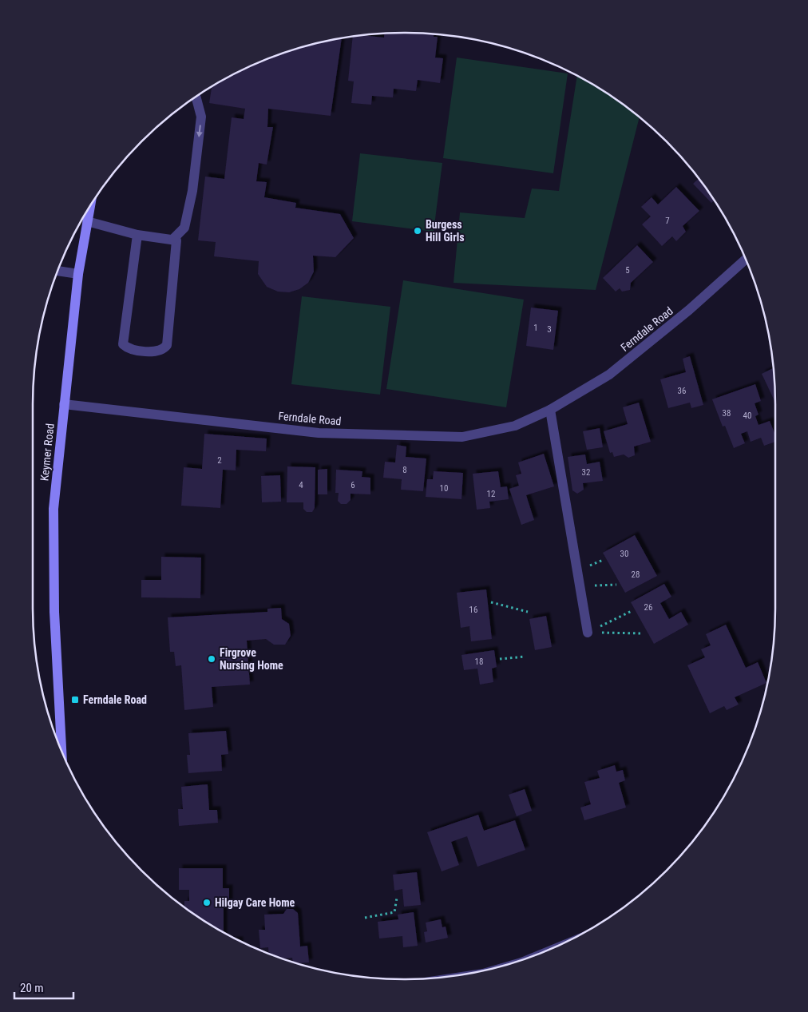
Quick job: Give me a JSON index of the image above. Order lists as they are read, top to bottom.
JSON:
{
  "streets": {
    "main road": ["Keymer Road"],
    "street": ["Ferndale Road"]
  },
  "crossings": [
    ["Ferndale Road", "Keymer Road"]
  ],
  "places": {
    "other": ["Burgess Hill Girls", "Firgrove Nursing Home", "Hilgay Care Home"],
    "transit": ["Ferndale Road"]
  },
  "house_numbers": [
    "7",
    "5",
    "1",
    "3",
    "36",
    "38",
    "40",
    "2",
    "8",
    "32",
    "4",
    "6",
    "10",
    "12",
    "30",
    "28",
    "26",
    "16",
    "18"
  ],
  "scale_bar": "20 m"
}
